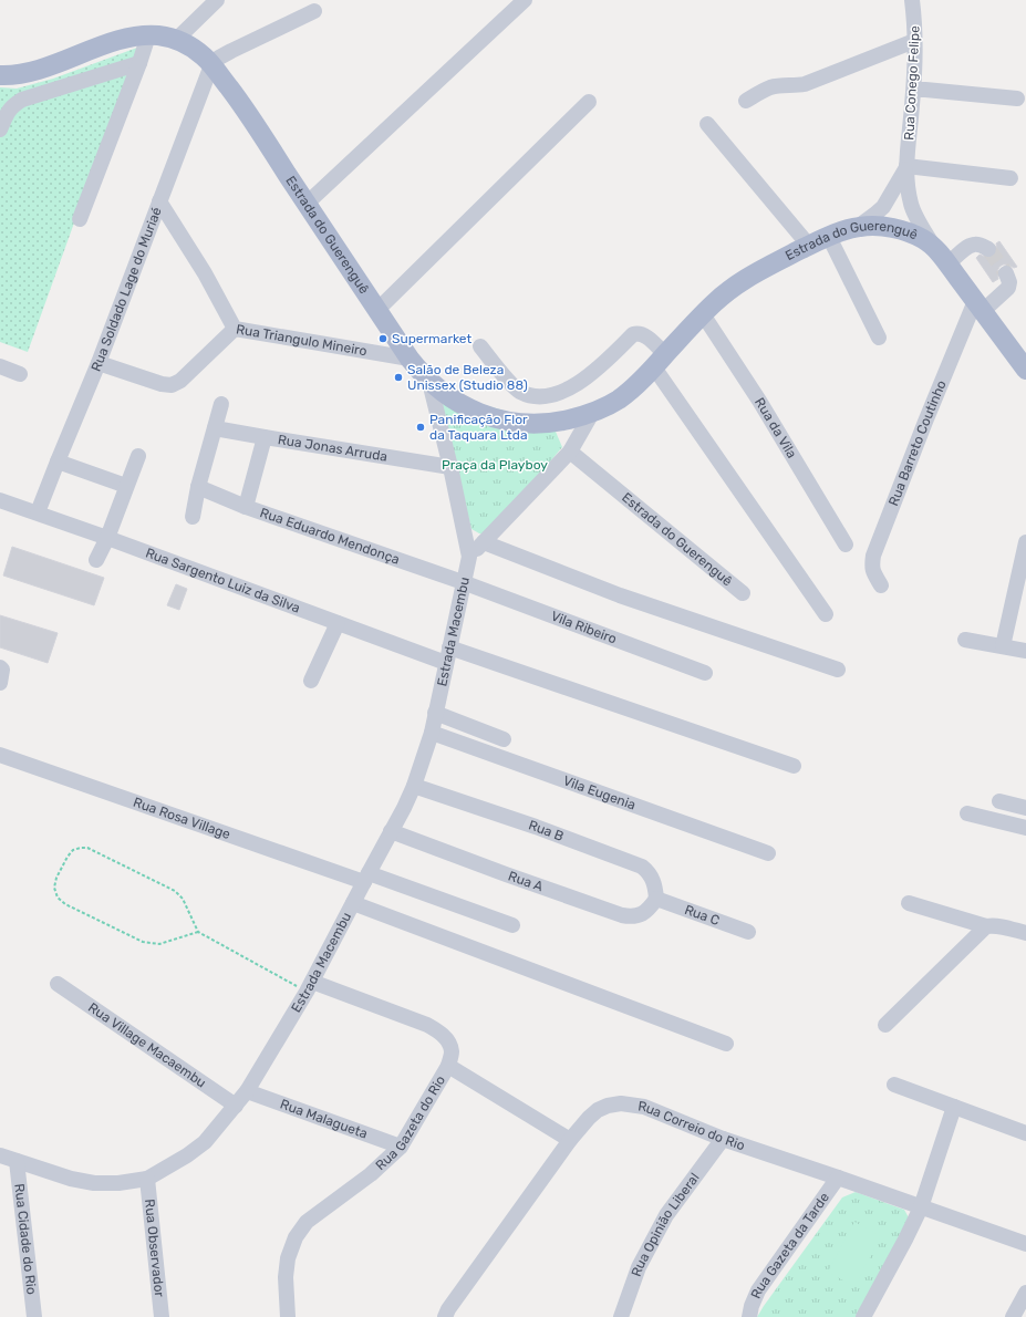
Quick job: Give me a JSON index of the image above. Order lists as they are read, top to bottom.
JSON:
{
  "streets": {
    "main road": ["Estrada do Guerenguê"],
    "street": [
      "Rua Conego Felipe",
      "Rua Soldado Lage do Muriaé",
      "Rua Triangulo Mineiro",
      "Rua da Vila",
      "Rua Barreto Coutinho",
      "Rua Jonas Arruda",
      "Rua Eduardo Mendonça",
      "Rua Sargento Luiz da Silva",
      "Vila Ribeiro",
      "Estrada Macembu",
      "Vila Eugenia",
      "Rua Rosa Village",
      "Rua B",
      "Rua A",
      "Rua C",
      "Rua Village Macaembu",
      "Rua Malagueta",
      "Rua Gazeta do Rio",
      "Rua Correio do Rio",
      "Rua Opinião Liberal",
      "Rua Cidade do Rio",
      "Rua Gazeta da Tarde",
      "Rua Observador"
    ]
  },
  "crossings": [
    ["Rua Conego Felipe", "Estrada do Guerenguê"],
    ["Estrada do Guerenguê", "Rua Soldado Lage do Muriaé"],
    ["Estrada do Guerenguê", "Rua Triangulo Mineiro"],
    ["Estrada do Guerenguê", "Rua da Vila"],
    ["Estrada do Guerenguê", "Rua Barreto Coutinho"],
    ["Estrada do Guerenguê", "Estrada Macembu"],
    ["Rua Soldado Lage do Muriaé", "Rua Triangulo Mineiro"],
    ["Rua Soldado Lage do Muriaé", "Rua Sargento Luiz da Silva"],
    ["Rua Jonas Arruda", "Estrada Macembu"],
    ["Rua Eduardo Mendonça", "Vila Ribeiro"],
    ["Rua Eduardo Mendonça", "Estrada Macembu"],
    ["Rua Sargento Luiz da Silva", "Estrada Macembu"],
    ["Vila Ribeiro", "Estrada Macembu"],
    ["Estrada Macembu", "Vila Eugenia"],
    ["Estrada Macembu", "Rua Rosa Village"],
    ["Estrada Macembu", "Rua B"],
    ["Estrada Macembu", "Rua A"],
    ["Estrada Macembu", "Rua Village Macaembu"],
    ["Estrada Macembu", "Rua Malagueta"],
    ["Estrada Macembu", "Rua Gazeta do Rio"],
    ["Estrada Macembu", "Rua Cidade do Rio"],
    ["Estrada Macembu", "Rua Observador"],
    ["Rua B", "Rua A"],
    ["Rua B", "Rua C"],
    ["Rua A", "Rua C"],
    ["Rua Malagueta", "Rua Gazeta do Rio"],
    ["Rua Correio do Rio", "Rua Opinião Liberal"],
    ["Rua Correio do Rio", "Rua Gazeta da Tarde"]
  ],
  "parks": ["Praça da Playboy"],
  "places": ["Supermarket", "Salão de Beleza Unissex (Studio 88)", "Panificação Flor da Taquara Ltda"]
}
